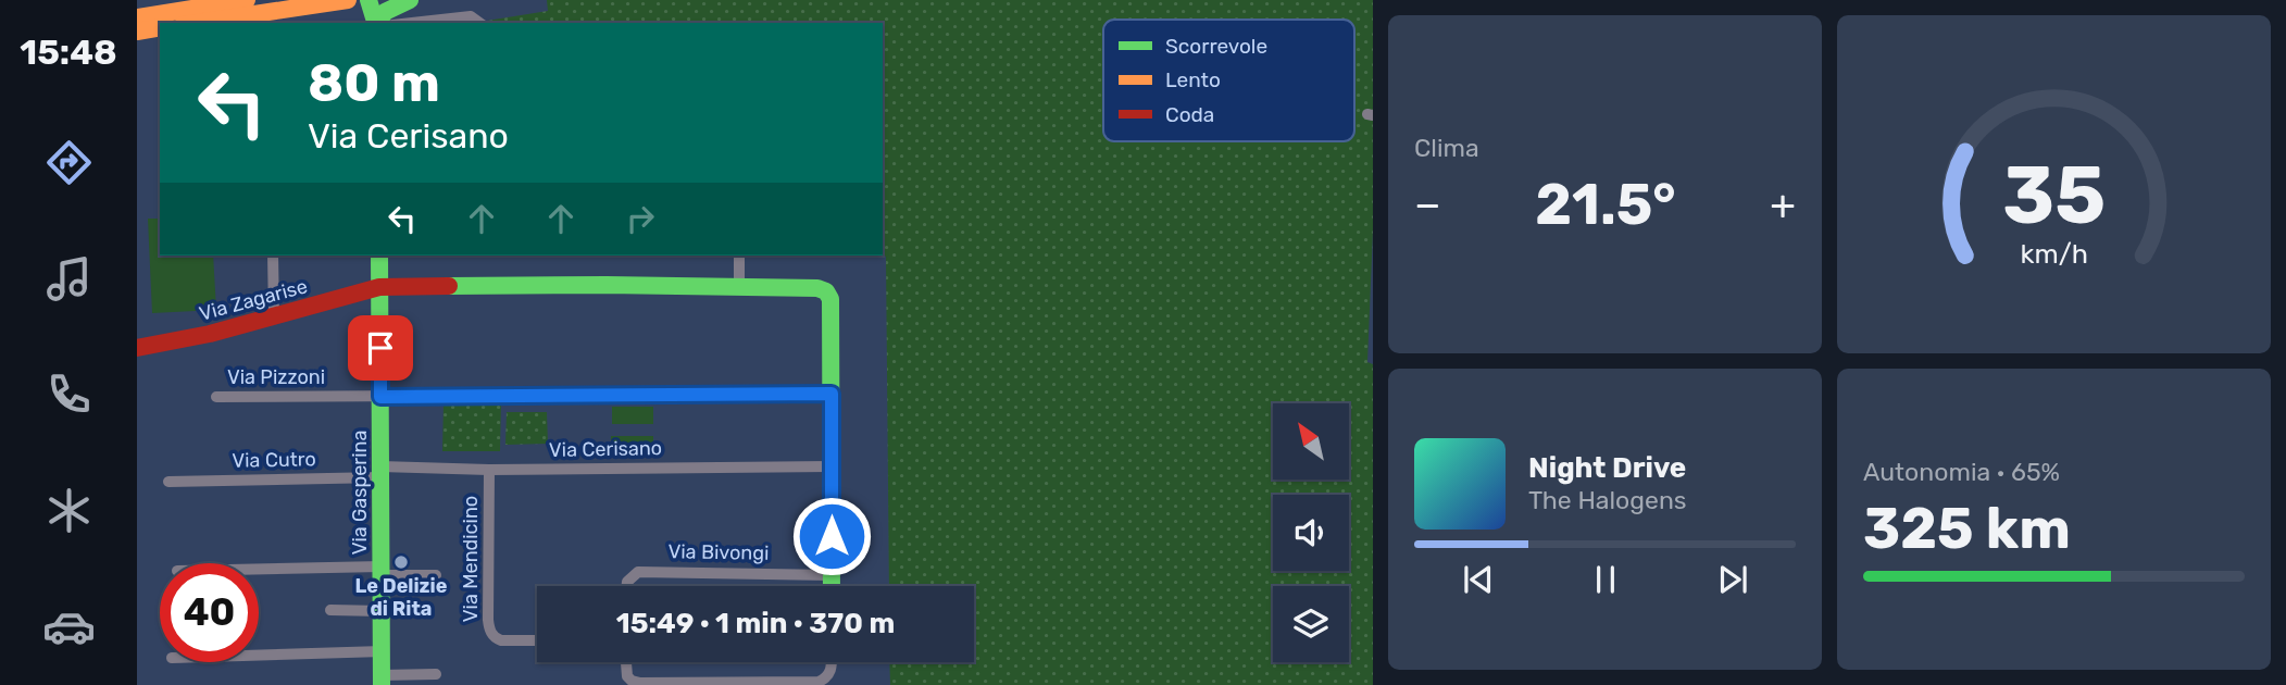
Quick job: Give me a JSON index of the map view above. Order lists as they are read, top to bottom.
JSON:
{
  "streets": {
    "street": [
      "Via Zagarise",
      "Via Pizzoni",
      "Via Cerisano",
      "Via Cutro",
      "Via Gasperina",
      "Via Bivongi",
      "Via Mendicino"
    ]
  },
  "crossings": [
    ["Via Zagarise", "Via Gasperina"],
    ["Via Pizzoni", "Via Gasperina"],
    ["Via Cerisano", "Via Cutro"],
    ["Via Cerisano", "Via Gasperina"],
    ["Via Cerisano", "Via Mendicino"],
    ["Via Cutro", "Via Gasperina"]
  ],
  "places": ["Le Delizie di Rita"],
  "legend": ["Scorrevole", "Lento", "Coda"],
  "north": "top left",
  "page": {
    "tabs": "15:48",
    "tile": [
      "Clima",
      ["Autonomia · 65%", "325 km"]
    ],
    "turn": ["80 m", "Via Cerisano"],
    "heat": ["−", "21.5°", "+"],
    "song": ["Night Drive", "The Halogens"],
    "limit": "40",
    "trip": "15:49 · 1 min · 370 m",
    "gauge": ["35", "km/h"]
  }
}
